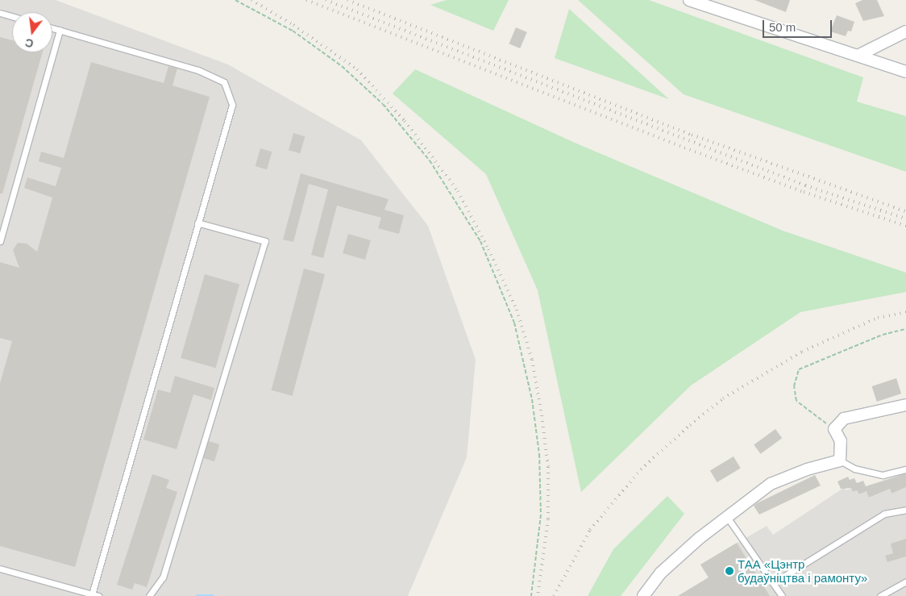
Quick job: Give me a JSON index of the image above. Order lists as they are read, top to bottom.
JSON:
{
  "places": ["ТАА «Цэнтр будаўніцтва і рамонту»"],
  "scale_bar": "50 m",
  "north": "bottom"
}
